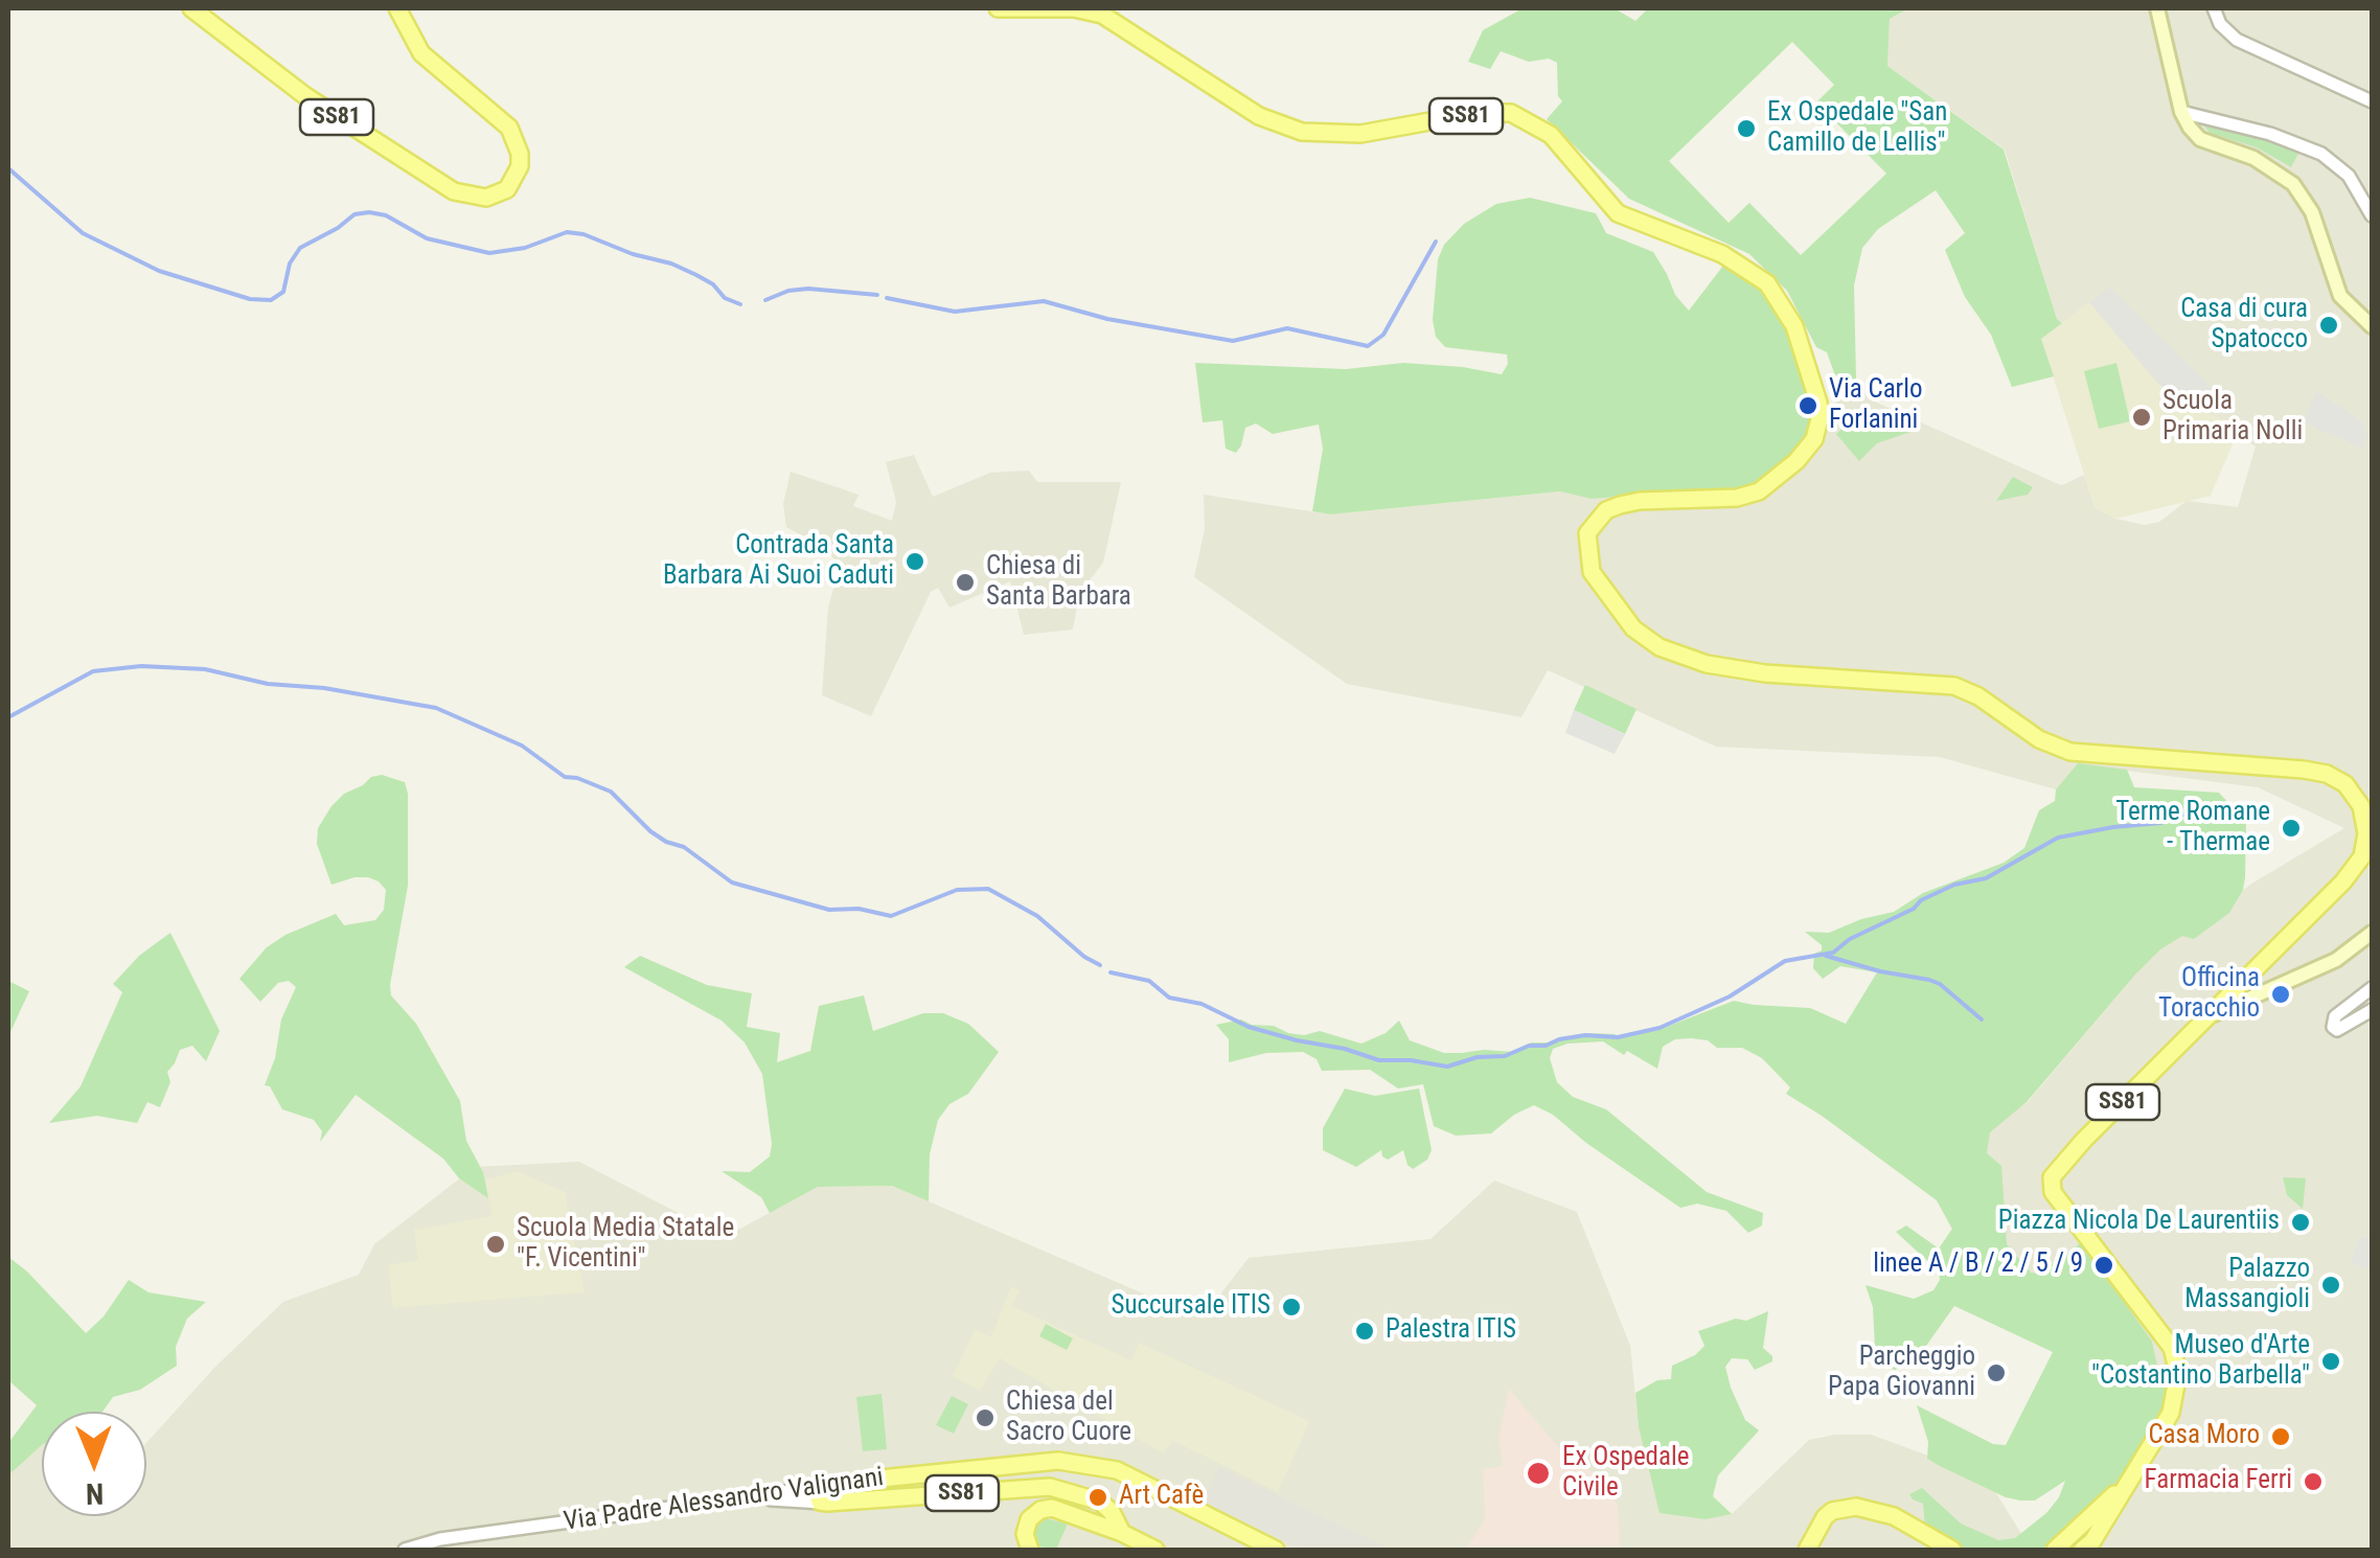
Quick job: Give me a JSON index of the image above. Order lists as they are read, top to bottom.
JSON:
{
  "streets": {
    "main road": ["SS81", "Via Padre Alessandro Valignani"]
  },
  "crossings": [
    ["SS81", "Via Padre Alessandro Valignani"]
  ],
  "places": [
    "Ex Ospedale \"San Camillo de Lellis\"",
    "Casa di cura Spatocco",
    "Via Carlo Forlanini",
    "Scuola Primaria Nolli",
    "Contrada Santa Barbara Ai Suoi Caduti",
    "Chiesa di Santa Barbara",
    "Terme Romane - Thermae",
    "Officina Toracchio",
    "Piazza Nicola De Laurentiis",
    "Scuola Media Statale \"F. Vicentini\"",
    "linee A / B / 2 / 5 / 9",
    "Palazzo Massangioli",
    "Succursale ITIS",
    "Palestra ITIS",
    "Museo d'Arte \"Costantino Barbella\"",
    "Parcheggio Papa Giovanni",
    "Chiesa del Sacro Cuore",
    "Casa Moro",
    "Ex Ospedale Civile",
    "Farmacia Ferri",
    "Art Cafè"
  ],
  "north": "bottom"
}
